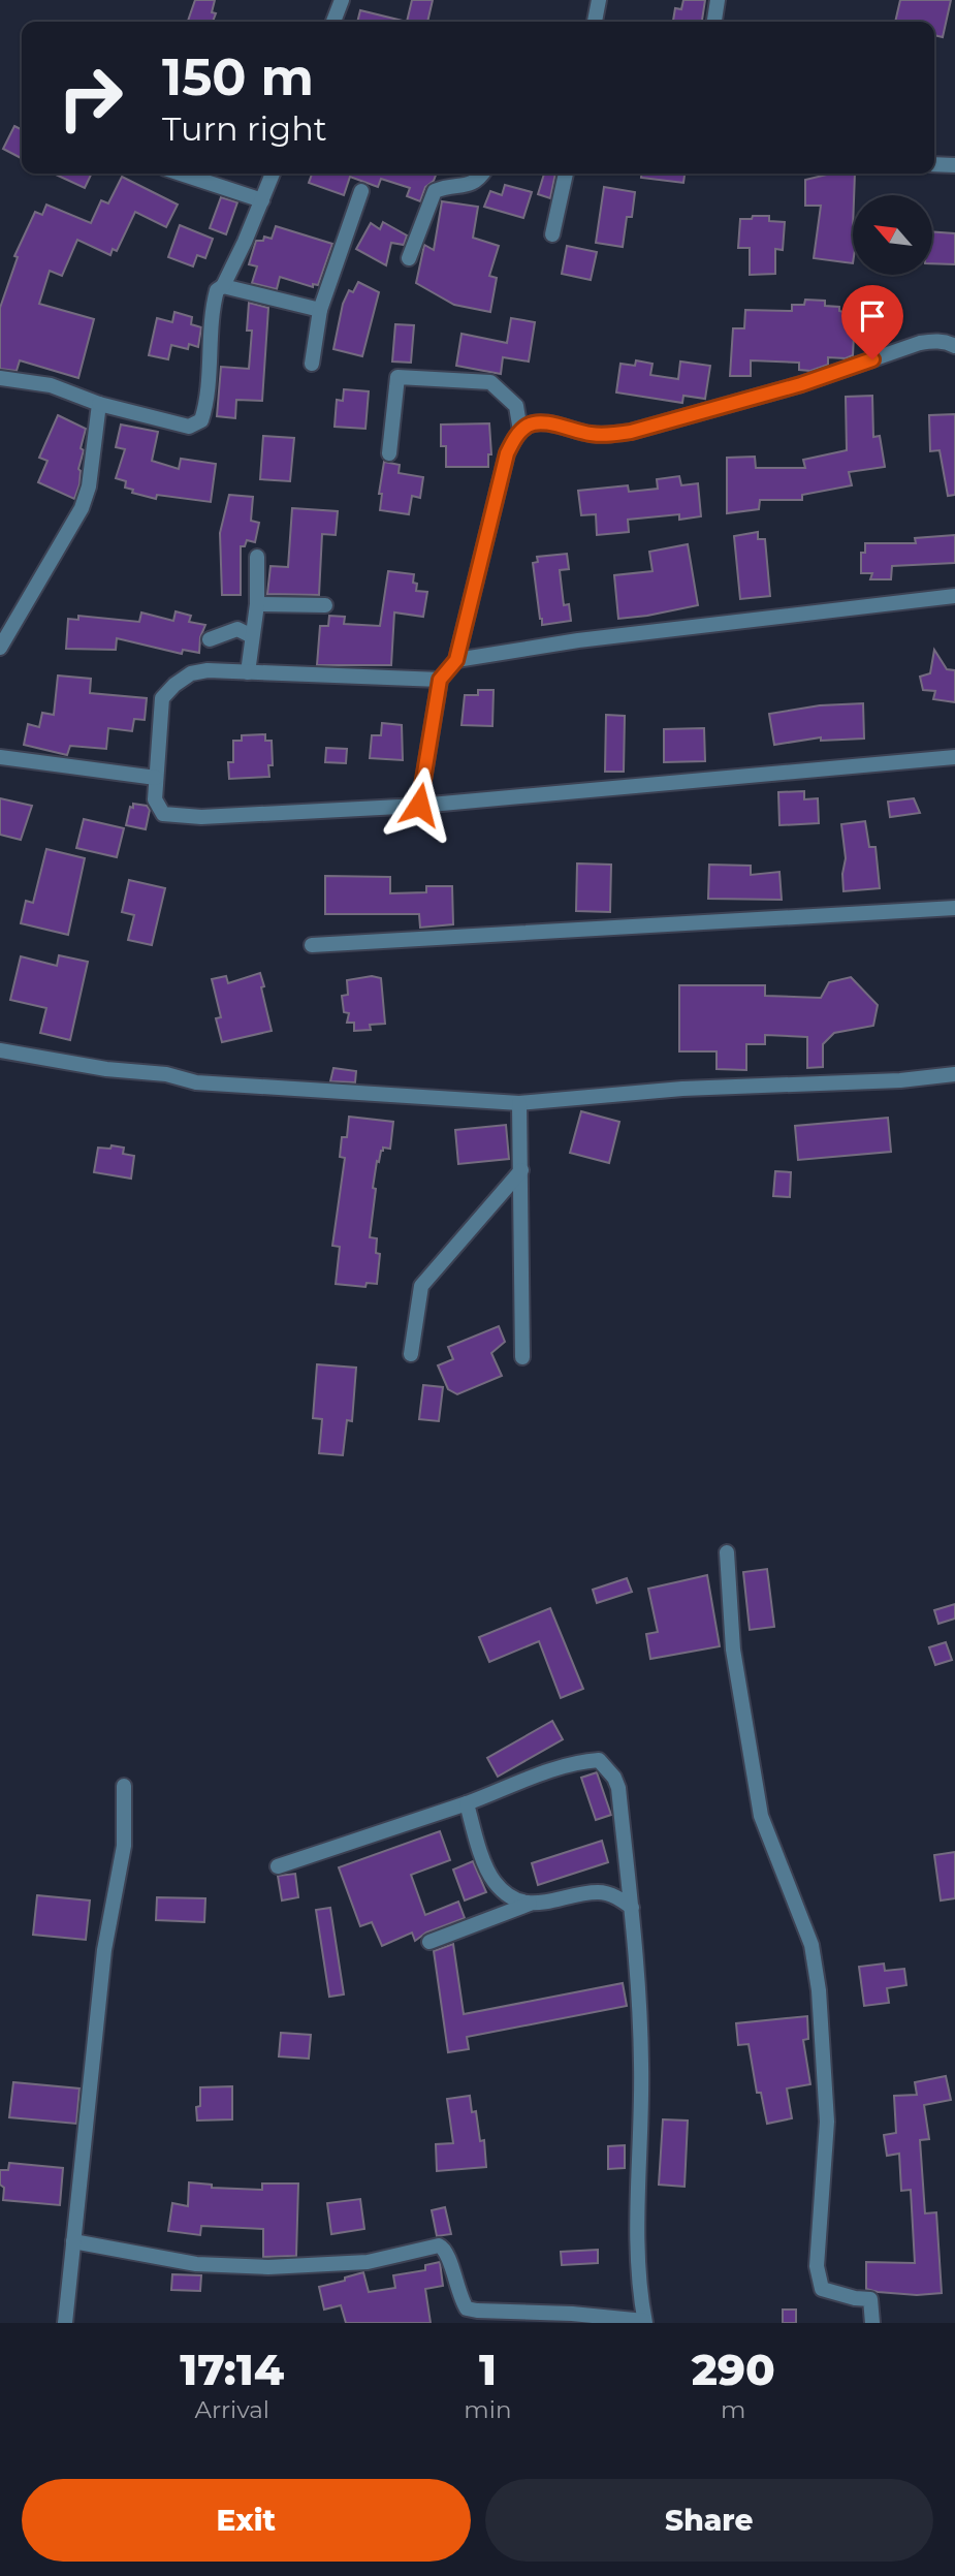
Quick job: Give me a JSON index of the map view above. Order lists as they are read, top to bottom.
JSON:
{
  "north": "top left",
  "page": {
    "turn": ["150 m", "Turn right"],
    "eta": [
      "17:14",
      "Arrival",
      "1",
      "min",
      "290",
      "m"
    ],
    "buttons": ["Exit", "Share"]
  }
}
